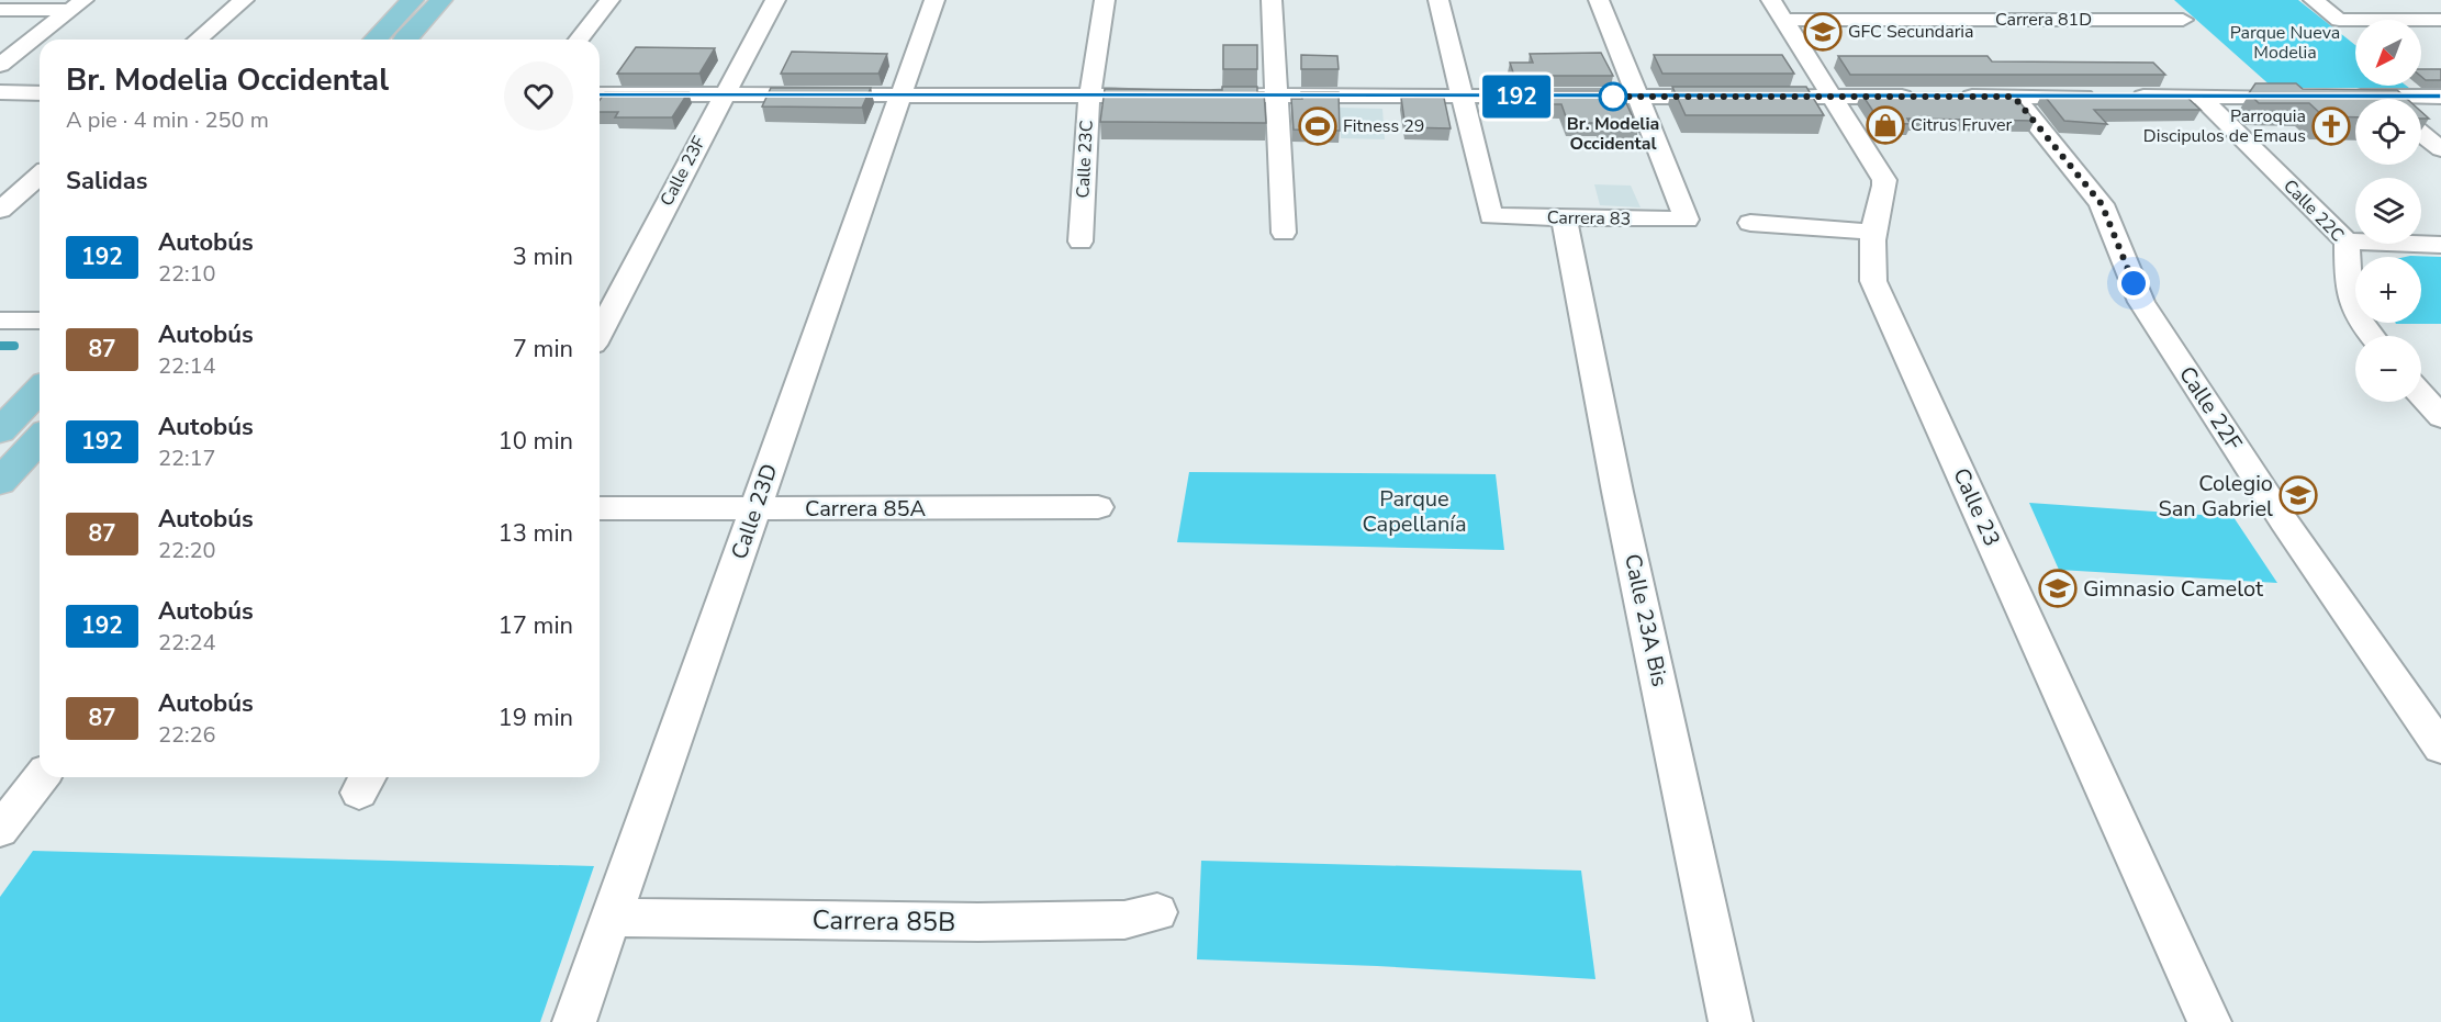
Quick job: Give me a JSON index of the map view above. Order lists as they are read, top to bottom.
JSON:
{
  "streets": {
    "street": [
      "Carrera 81D",
      "Calle 23C",
      "Calle 23F",
      "Calle 22C",
      "Carrera 83",
      "Calle 22F",
      "Calle 23",
      "Carrera 85A",
      "Calle 23D",
      "Calle 23A Bis",
      "Carrera 85B"
    ]
  },
  "crossings": [
    ["Carrera 81D", "Calle 23"],
    ["Carrera 83", "Calle 23A Bis"],
    ["Carrera 85A", "Calle 23D"],
    ["Calle 23D", "Carrera 85B"]
  ],
  "parks": ["Parque Nueva Modelia", "Parque Capellanía"],
  "places": {
    "school or university": ["GFC Secundaria", "Colegio San Gabriel", "Gimnasio Camelot"],
    "other": ["Br. Modelia Occidental"],
    "shop": ["Citrus Fruver"],
    "sports": ["Fitness 29"],
    "church": ["Parroquia Discipulos de Emaus"]
  },
  "lines": ["bus line 192"],
  "north": "bottom left",
  "page": {
    "on_map": "192",
    "map_buttons": ["+", "−"],
    "heading": [
      ["Br. Modelia Occidental", "A pie · 4 min · 250 m"],
      "Salidas"
    ],
    "list": [
      {
        "mark": "192",
        "name": "Autobús",
        "note": "22:10",
        "value": "3 min"
      },
      {
        "mark": "87",
        "name": "Autobús",
        "note": "22:14",
        "value": "7 min"
      },
      {
        "mark": "192",
        "name": "Autobús",
        "note": "22:17",
        "value": "10 min"
      },
      {
        "mark": "87",
        "name": "Autobús",
        "note": "22:20",
        "value": "13 min"
      },
      {
        "mark": "192",
        "name": "Autobús",
        "note": "22:24",
        "value": "17 min"
      },
      {
        "mark": "87",
        "name": "Autobús",
        "note": "22:26",
        "value": "19 min"
      }
    ]
  }
}
